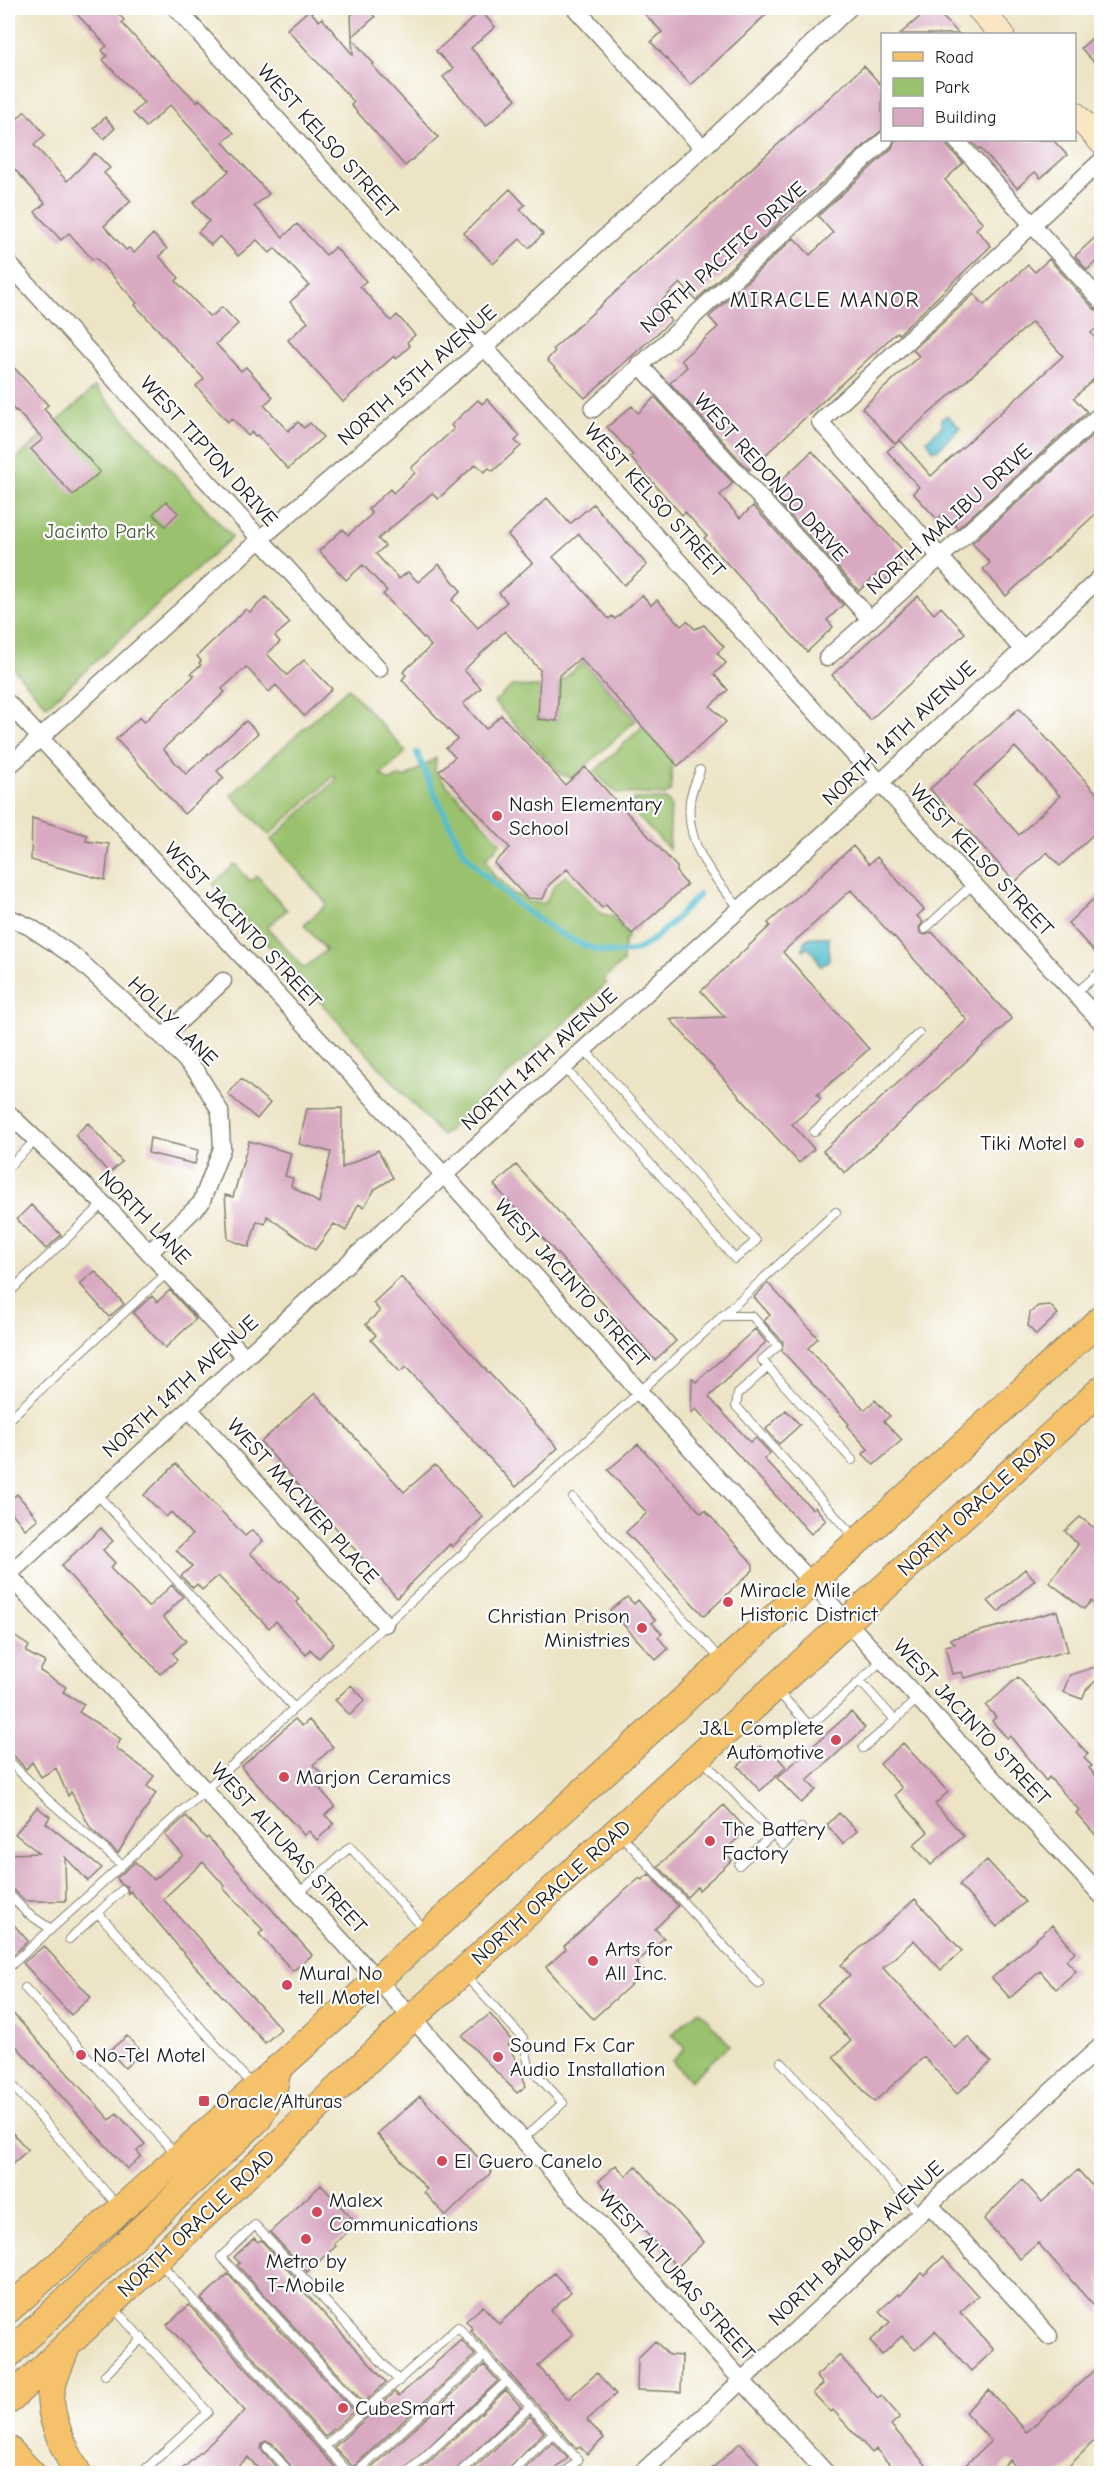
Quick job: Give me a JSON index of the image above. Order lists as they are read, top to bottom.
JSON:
{
  "streets": {
    "main road": ["NORTH ORACLE ROAD"],
    "street": [
      "WEST KELSO STREET",
      "NORTH PACIFIC DRIVE",
      "NORTH 15TH AVENUE",
      "WEST TIPTON DRIVE",
      "WEST REDONDO DRIVE",
      "NORTH MALIBU DRIVE",
      "NORTH 14TH AVENUE",
      "WEST JACINTO STREET",
      "HOLLY LANE",
      "NORTH LANE",
      "WEST MACIVER PLACE",
      "WEST ALTURAS STREET",
      "NORTH BALBOA AVENUE"
    ]
  },
  "crossings": [
    ["WEST KELSO STREET", "NORTH 15TH AVENUE"],
    ["WEST KELSO STREET", "NORTH 14TH AVENUE"],
    ["NORTH PACIFIC DRIVE", "WEST REDONDO DRIVE"],
    ["NORTH 15TH AVENUE", "WEST TIPTON DRIVE"],
    ["NORTH 15TH AVENUE", "WEST JACINTO STREET"],
    ["WEST REDONDO DRIVE", "NORTH MALIBU DRIVE"],
    ["NORTH 14TH AVENUE", "WEST JACINTO STREET"],
    ["NORTH 14TH AVENUE", "NORTH LANE"],
    ["NORTH 14TH AVENUE", "WEST MACIVER PLACE"],
    ["NORTH 14TH AVENUE", "WEST ALTURAS STREET"],
    ["WEST JACINTO STREET", "NORTH ORACLE ROAD"],
    ["HOLLY LANE", "NORTH LANE"],
    ["NORTH ORACLE ROAD", "WEST ALTURAS STREET"],
    ["WEST ALTURAS STREET", "NORTH BALBOA AVENUE"]
  ],
  "districts": ["MIRACLE MANOR"],
  "parks": ["Jacinto Park"],
  "places": {
    "other": [
      "Nash Elementary School",
      "Tiki Motel",
      "Miracle Mile Historic District",
      "Christian Prison Ministries",
      "J&L Complete Automotive",
      "Marjon Ceramics",
      "The Battery Factory",
      "Arts for All Inc.",
      "Mural No tell Motel",
      "No-Tel Motel",
      "Sound Fx Car Audio Installation",
      "El Guero Canelo",
      "Malex Communications",
      "Metro by T-Mobile",
      "CubeSmart"
    ],
    "transit": ["Oracle/Alturas"]
  },
  "legend": ["Road", "Park", "Building"]
}
